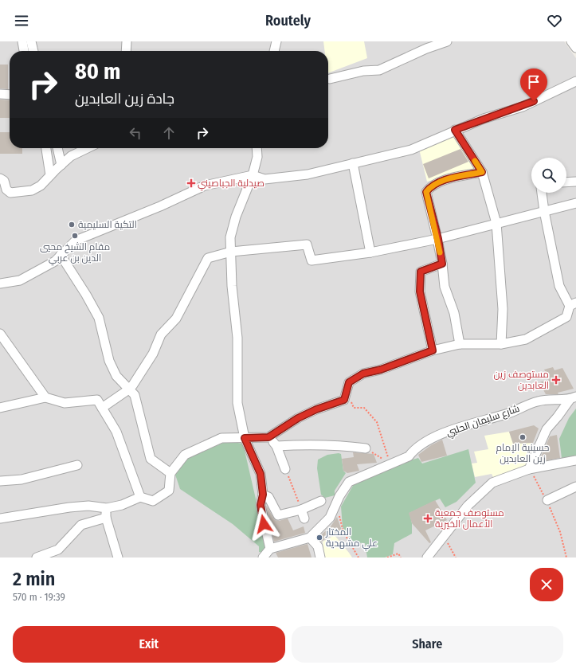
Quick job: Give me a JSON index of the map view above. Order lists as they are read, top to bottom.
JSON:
{
  "streets": {
    "street": ["شارع سليمان الحلبي"]
  },
  "places": {
    "health": ["صيدلية الجباصيني", "مستوصف زين العابدين", "مستوصف جمعية الأعمال الخيرية"],
    "other": [
      "التكية السليمية",
      "مقام الشيخ محيي الدين بن عربي",
      "حسينية الإمام زين العابدين",
      "المختار علي مشهدية"
    ]
  },
  "page": {
    "header": "Routely",
    "turn": ["80 m", "جادة زين العابدين"],
    "heading": ["2 min", "570 m · 19:39"],
    "buttons": ["Exit", "Share"]
  }
}
